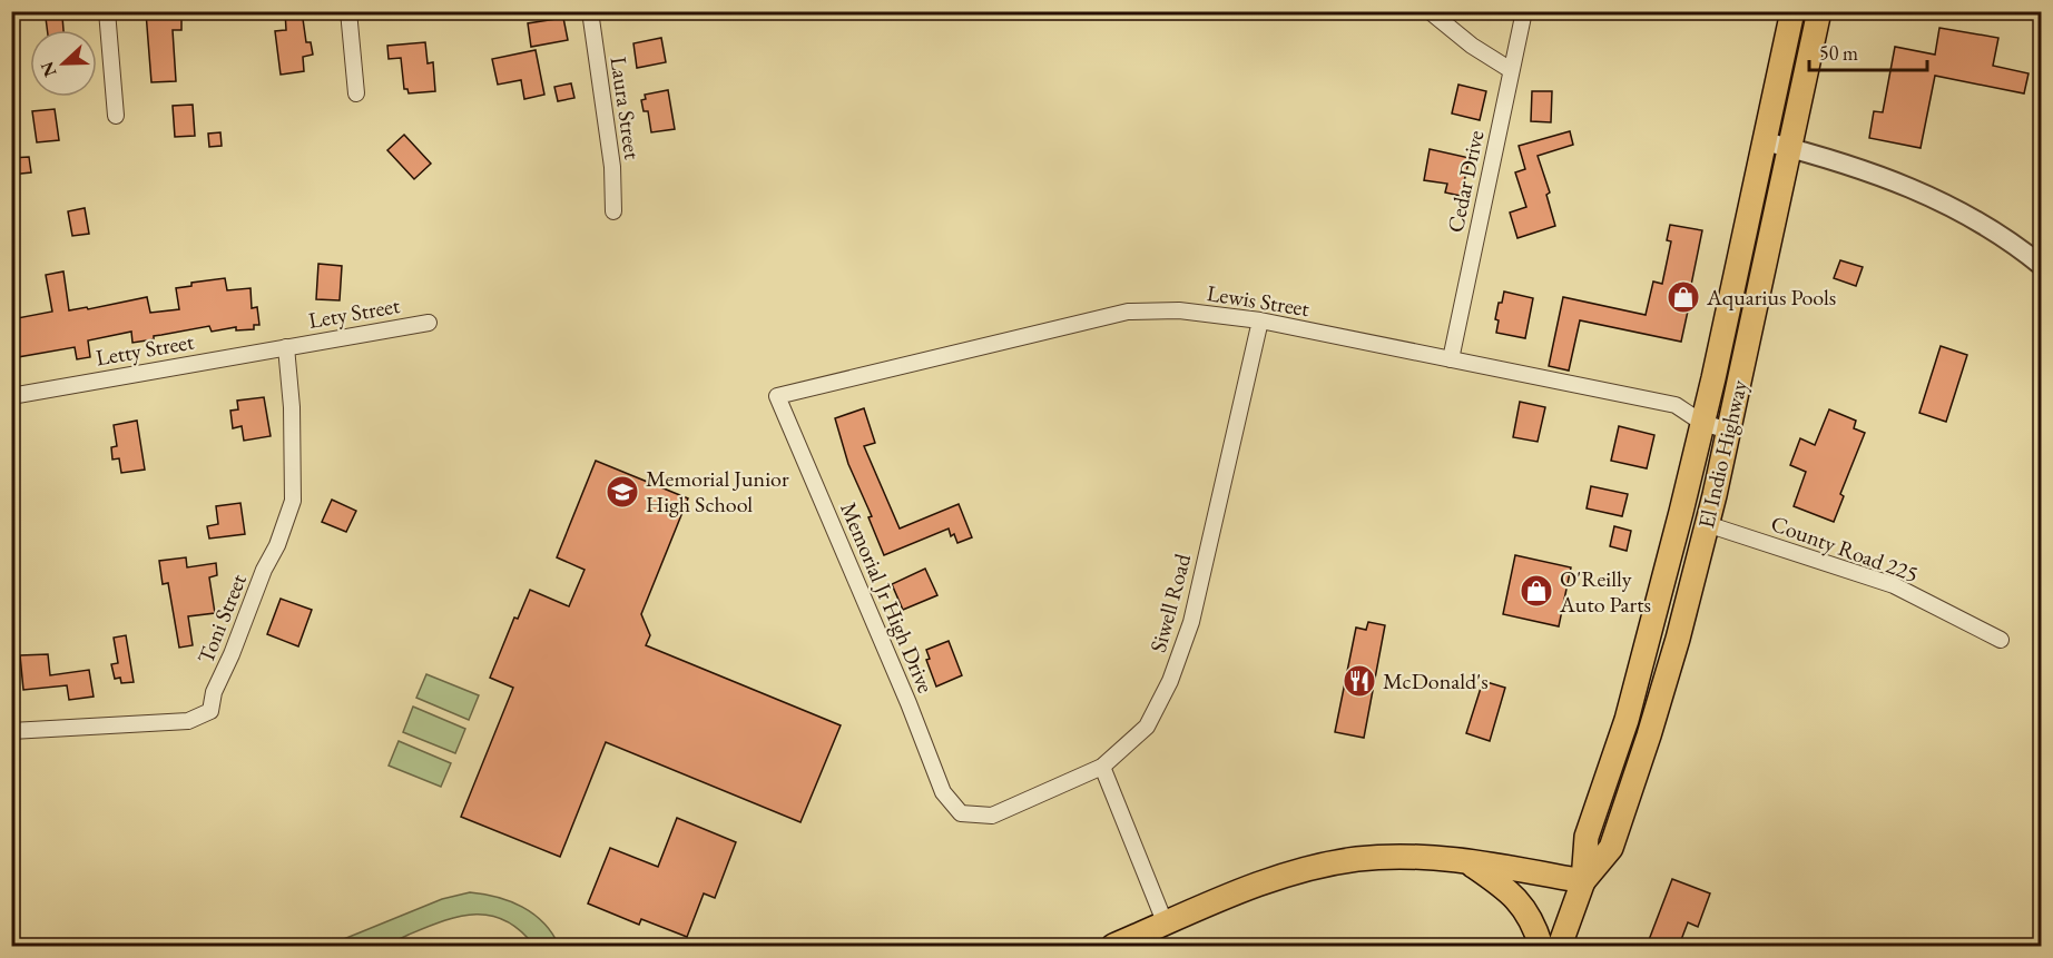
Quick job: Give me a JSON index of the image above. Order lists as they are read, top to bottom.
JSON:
{
  "streets": {
    "main road": ["El Indio Highway"],
    "street": [
      "Laura Street",
      "Cedar Drive",
      "Lewis Street",
      "Lety Street",
      "Letty Street",
      "County Road 225",
      "Memorial Jr High Drive",
      "Siwell Road",
      "Toni Street"
    ]
  },
  "crossings": [
    ["Cedar Drive", "Lewis Street"],
    ["Lewis Street", "El Indio Highway"],
    ["Lewis Street", "Memorial Jr High Drive"],
    ["Lewis Street", "Siwell Road"],
    ["Lety Street", "Letty Street"],
    ["Lety Street", "Toni Street"],
    ["Letty Street", "Toni Street"],
    ["El Indio Highway", "County Road 225"],
    ["Memorial Jr High Drive", "Siwell Road"]
  ],
  "places": {
    "shop": ["Aquarius Pools", "O'Reilly Auto Parts"],
    "school or university": ["Memorial Junior High School"],
    "restaurant": ["McDonald's"]
  },
  "scale_bar": "50 m",
  "north": "left"
}
